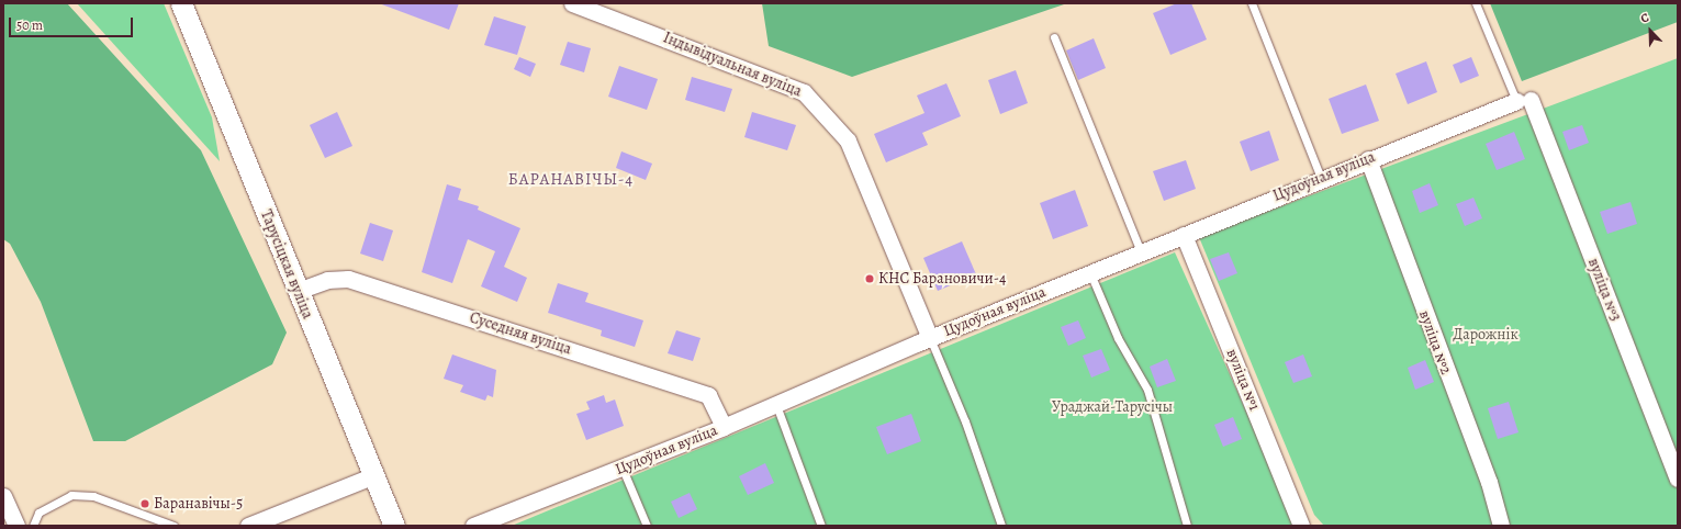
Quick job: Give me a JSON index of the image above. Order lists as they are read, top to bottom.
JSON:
{
  "streets": {
    "street": [
      "Індывідуальная вуліца",
      "Цудоўная вуліца",
      "Тарусіцкая вуліца",
      "вуліца №3",
      "Суседняя вуліца",
      "вуліца №2",
      "вуліца №1"
    ]
  },
  "crossings": [
    ["Індывідуальная вуліца", "Цудоўная вуліца"],
    ["Цудоўная вуліца", "вуліца №3"],
    ["Цудоўная вуліца", "Суседняя вуліца"],
    ["Цудоўная вуліца", "вуліца №2"],
    ["Цудоўная вуліца", "вуліца №1"],
    ["Тарусіцкая вуліца", "Суседняя вуліца"]
  ],
  "districts": ["БАРАНАВІЧЫ-4"],
  "parks": ["Дарожнік", "Ураджай-Тарусічы"],
  "places": ["КНС Барановичи-4", "Баранавічы-5"],
  "scale_bar": "50 m",
  "north": "top left"
}
